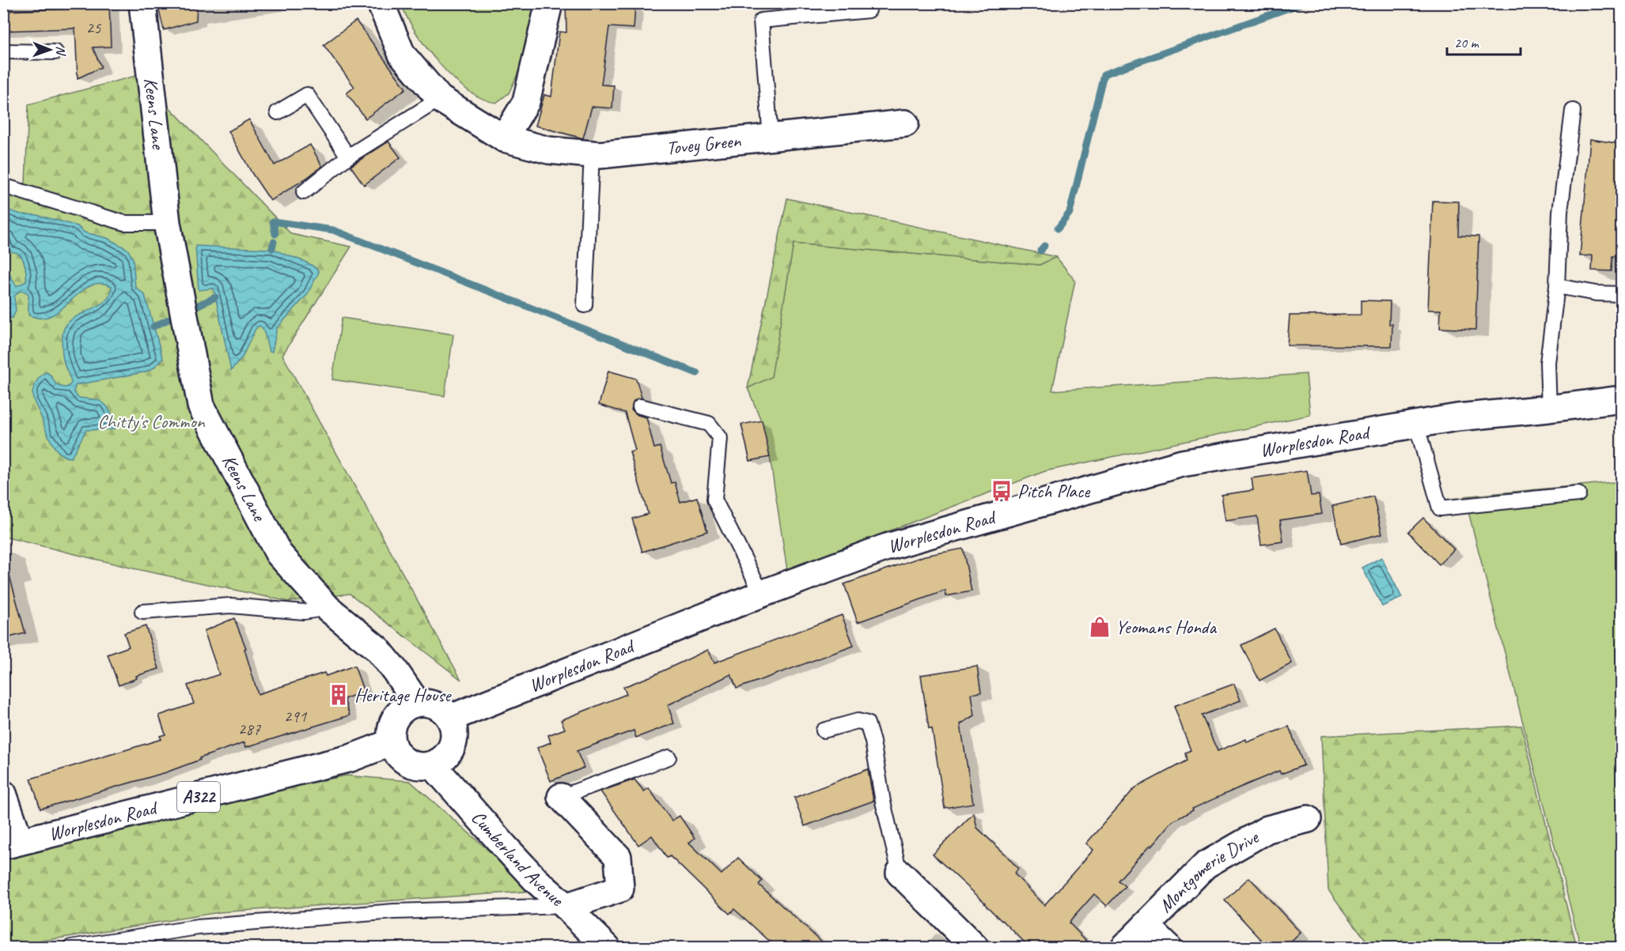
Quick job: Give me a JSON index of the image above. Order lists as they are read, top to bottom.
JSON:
{
  "streets": {
    "street": [
      "Keens Lane",
      "Tovey Green",
      "Worplesdon Road",
      "A322",
      "Cumberland Avenue",
      "Montgomerie Drive"
    ]
  },
  "crossings": [
    ["Keens Lane", "Worplesdon Road"],
    ["Keens Lane", "Cumberland Avenue"],
    ["Worplesdon Road", "Cumberland Avenue"]
  ],
  "parks": ["Chitty's Common"],
  "places": {
    "bus stop": ["Pitch Place"],
    "shop": ["Yeomans Honda"],
    "building": ["Heritage House"]
  },
  "house_numbers": ["25", "291", "287"],
  "scale_bar": "20 m",
  "north": "right"
}
